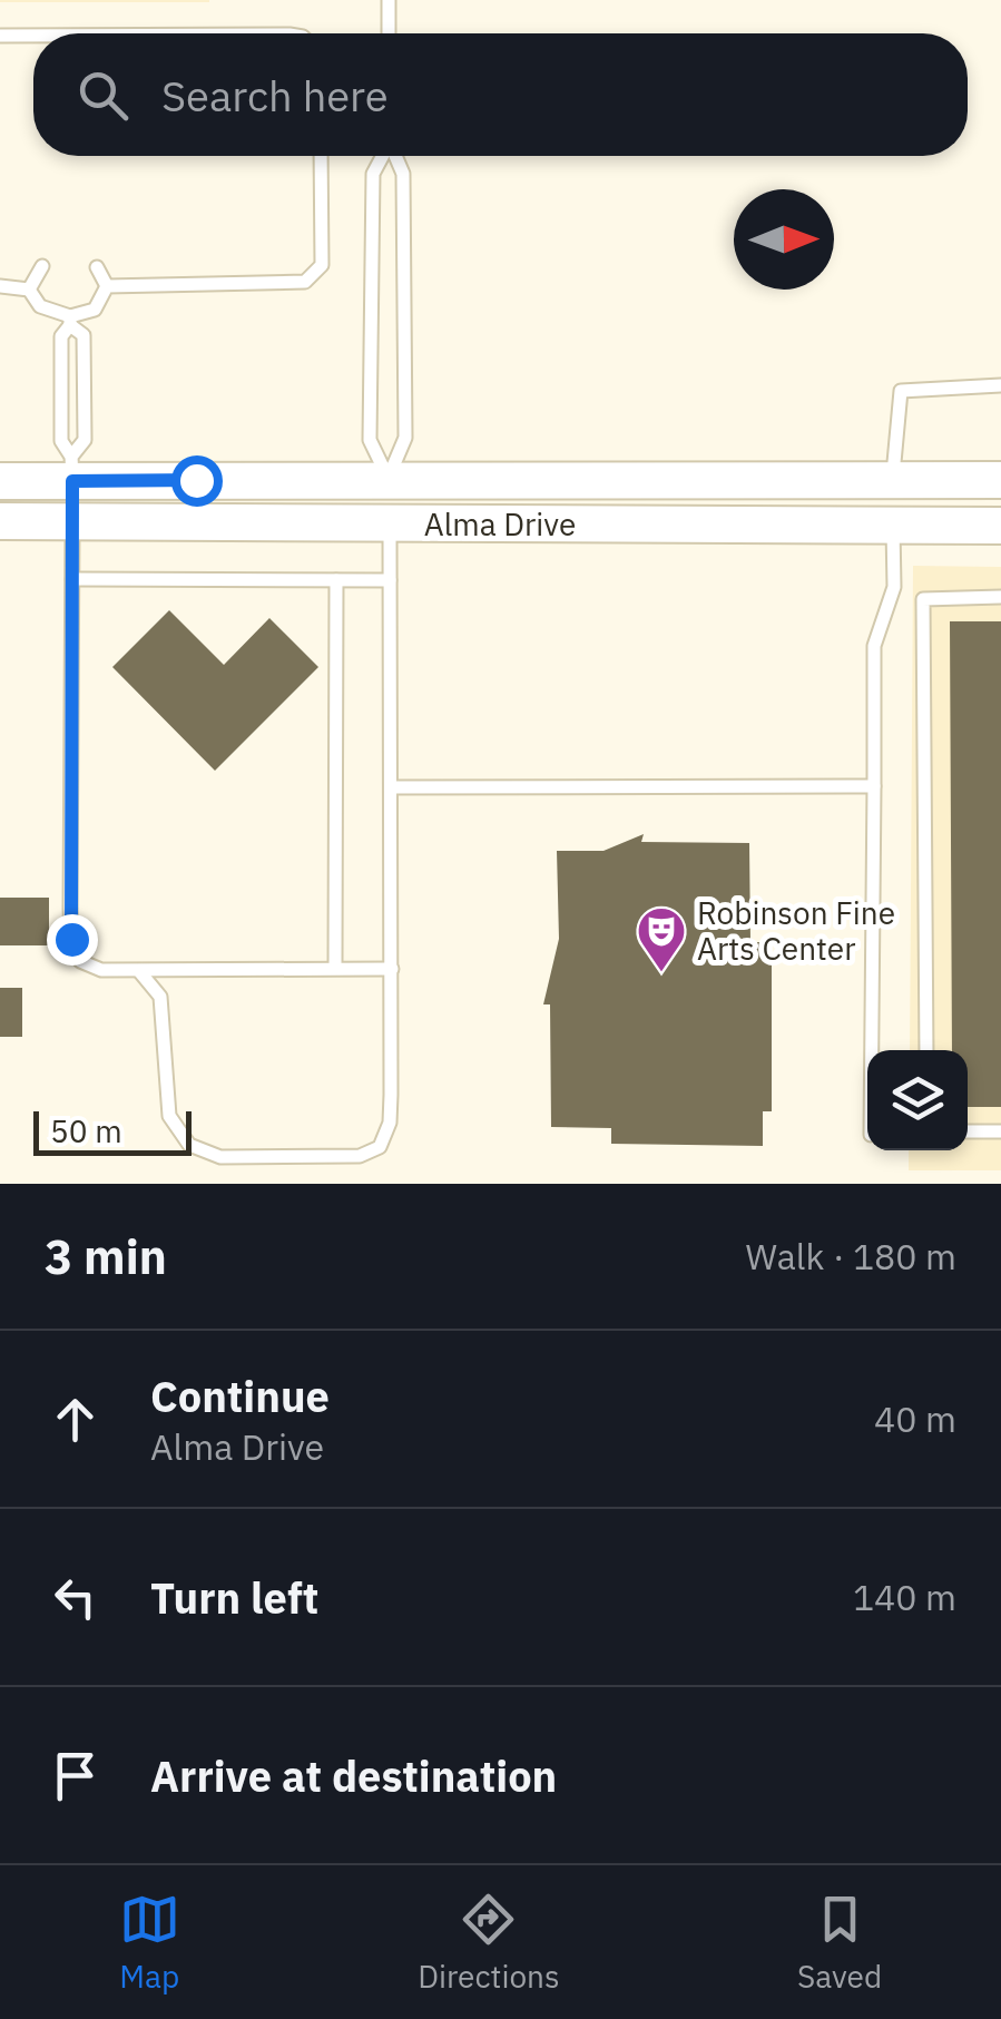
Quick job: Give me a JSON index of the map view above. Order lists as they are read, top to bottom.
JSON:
{
  "streets": {
    "main road": ["Alma Drive"]
  },
  "places": {
    "theatre": ["Robinson Fine Arts Center"]
  },
  "scale_bar": "50 m",
  "north": "right",
  "page": {
    "search": "Search here",
    "scale": "50 m",
    "heading": ["3 min", "Walk · 180 m"],
    "list": [
      ["Continue", "Alma Drive", "40 m"],
      ["Turn left", "140 m"],
      "Arrive at destination"
    ],
    "nav": ["Map", "Directions", "Saved"]
  }
}
